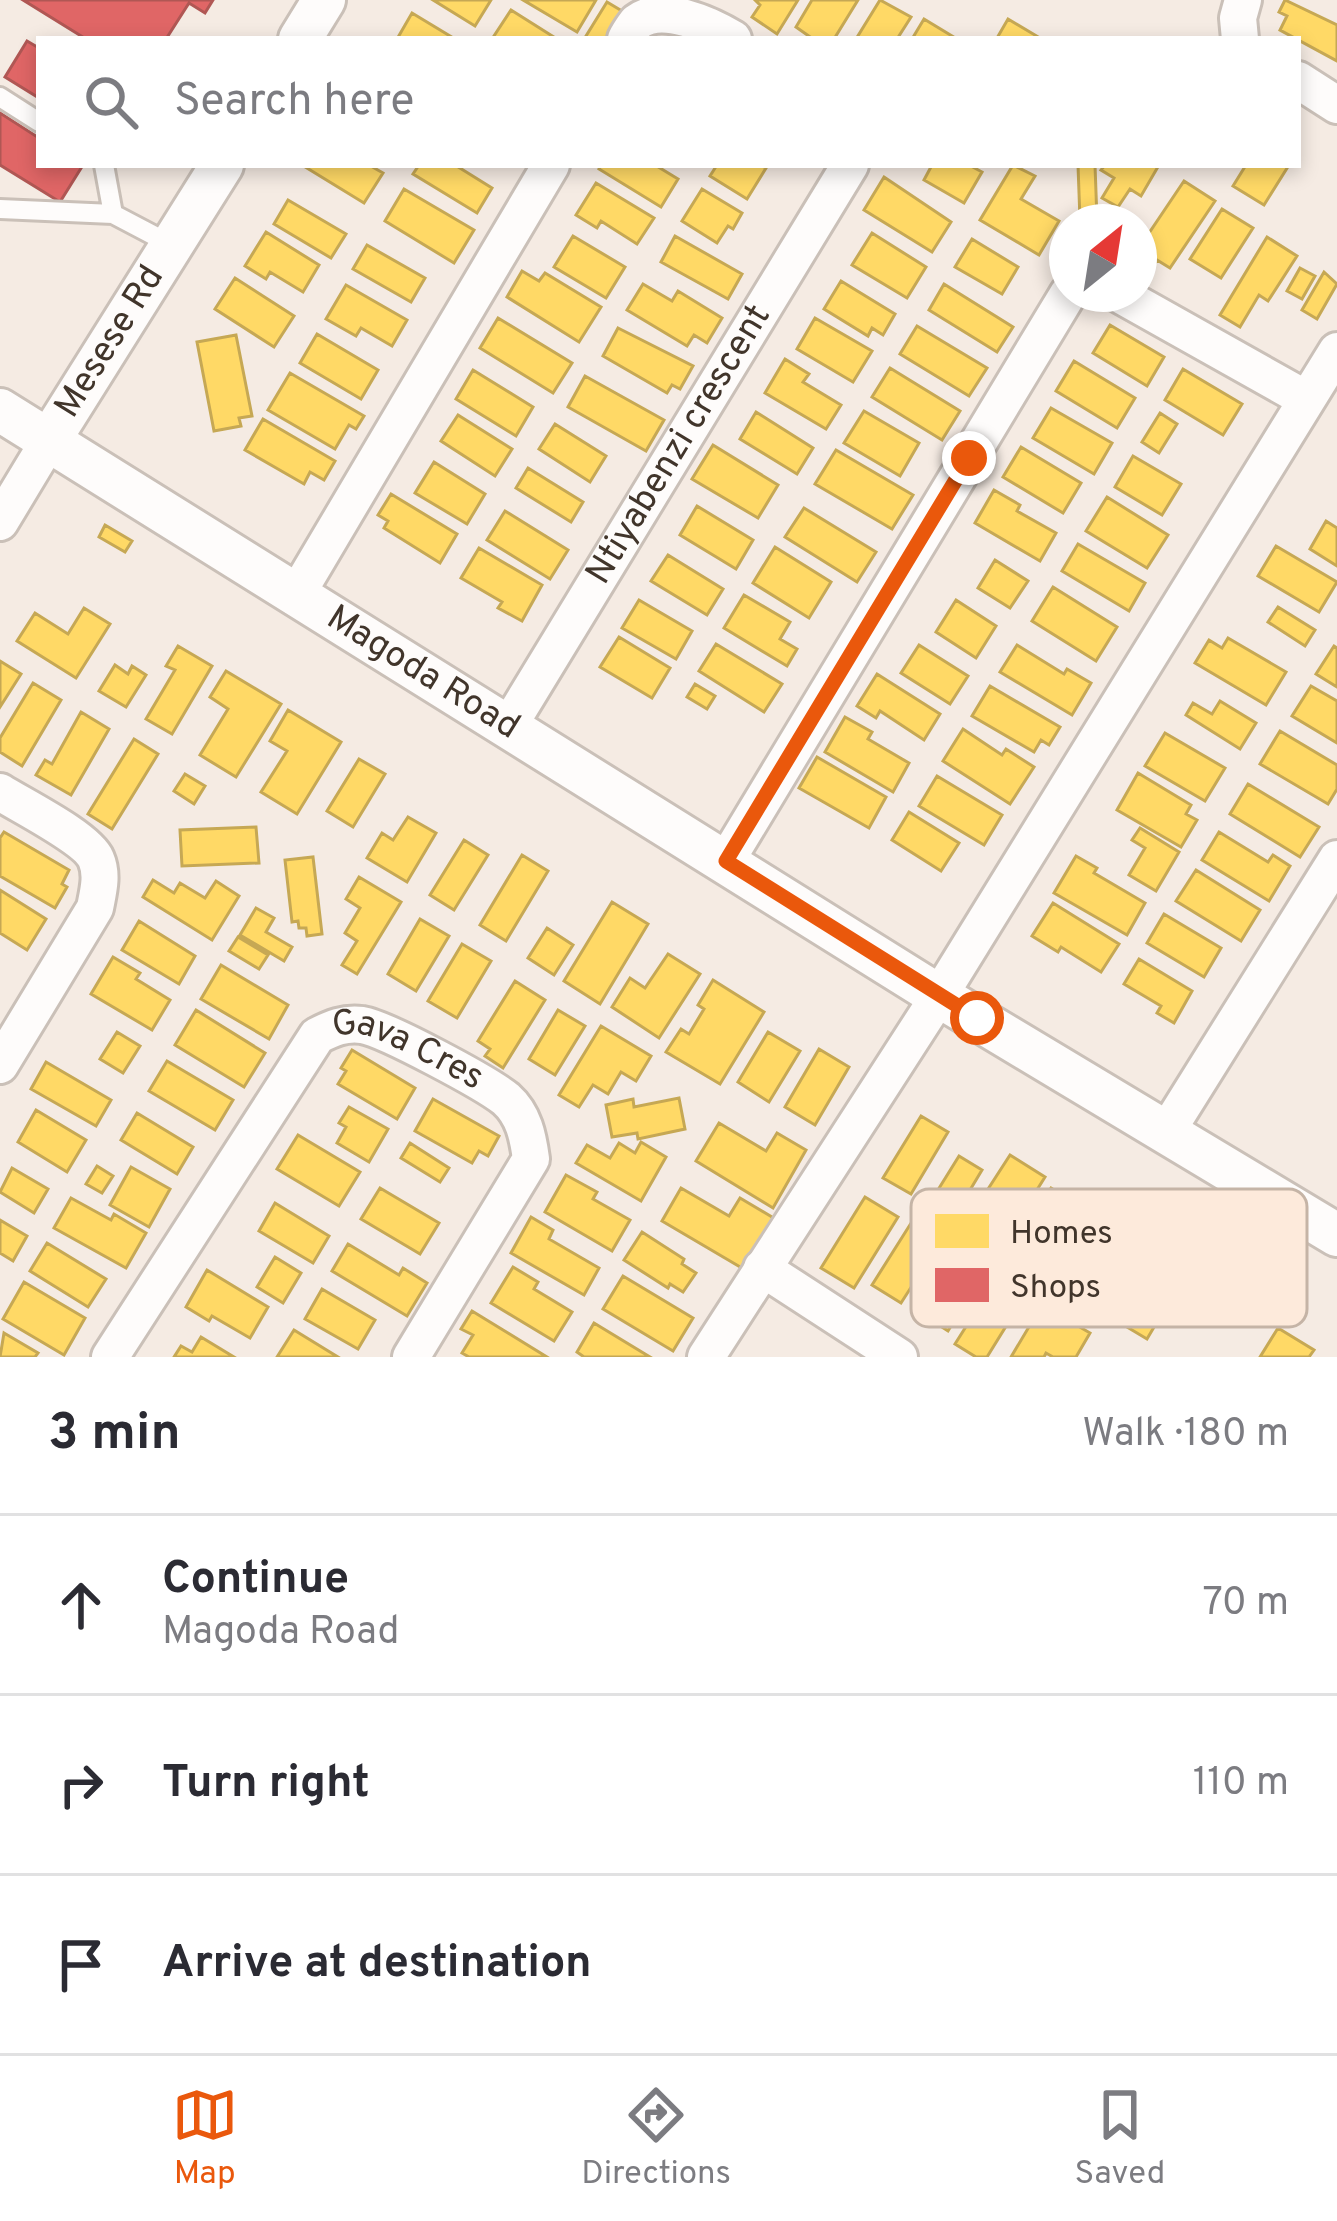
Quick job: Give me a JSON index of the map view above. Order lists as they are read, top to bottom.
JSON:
{
  "streets": {
    "street": [
      "Mesese Rd",
      "Ntiyabenzi crescent",
      "Magoda Road",
      "Gava Cres"
    ]
  },
  "crossings": [
    ["Mesese Rd", "Magoda Road"],
    ["Ntiyabenzi crescent", "Magoda Road"]
  ],
  "legend": ["Homes", "Shops"],
  "north": "top right",
  "page": {
    "search": "Search here",
    "heading": ["3 min", "Walk · 180 m"],
    "list": [
      ["Continue", "Magoda Road", "70 m"],
      ["Turn right", "110 m"],
      "Arrive at destination"
    ],
    "nav": ["Map", "Directions", "Saved"]
  }
}
